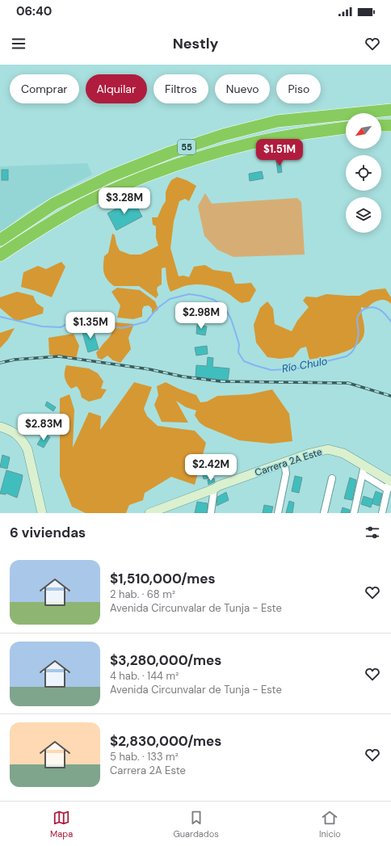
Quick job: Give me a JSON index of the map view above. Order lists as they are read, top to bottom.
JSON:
{
  "streets": {
    "highway": ["55"],
    "street": ["Carrera 2A Este"]
  },
  "water": ["Río Chulo"],
  "north": "bottom left",
  "page": {
    "status": "06:40",
    "header": "Nestly",
    "chip": [
      "Comprar",
      "Alquilar",
      "Filtros",
      "Nuevo",
      "Piso"
    ],
    "price": [
      "$1.51M",
      "$3.28M",
      "$2.98M",
      "$1.35M",
      "$2.83M",
      "$2.42M"
    ],
    "heading": "6 viviendas",
    "list": [
      {
        "name": "$1,510,000/mes",
        "note": "2 hab. · 68 m² · Avenida Circunvalar de Tunja - Este"
      },
      {
        "name": "$3,280,000/mes",
        "note": "4 hab. · 144 m² · Avenida Circunvalar de Tunja - Este"
      },
      {
        "name": "$2,830,000/mes",
        "note": "5 hab. · 133 m² · Carrera 2A Este"
      }
    ],
    "tabs": ["Mapa", "Guardados", "Inicio"]
  }
}
